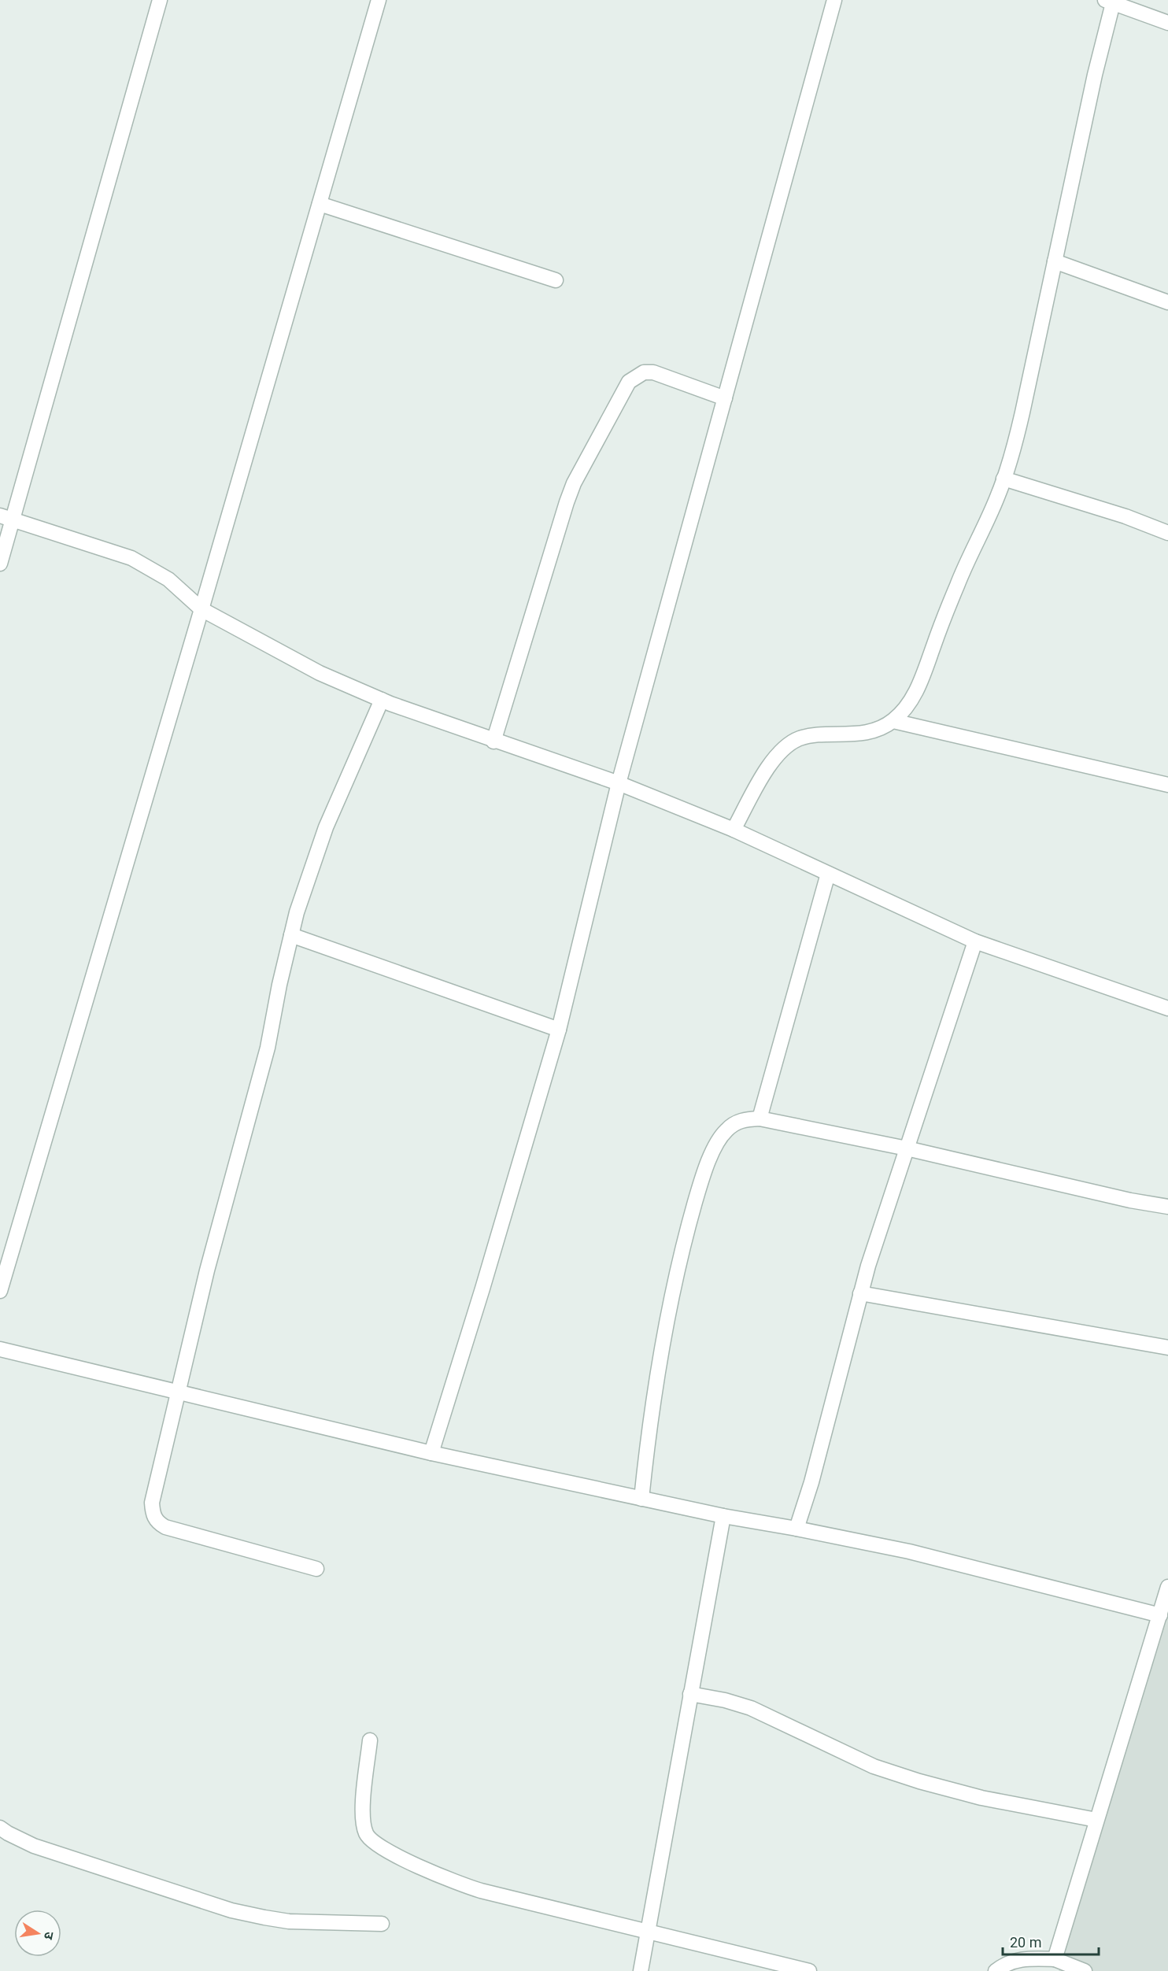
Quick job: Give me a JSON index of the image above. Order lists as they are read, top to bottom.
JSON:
{
  "scale_bar": "20 m",
  "north": "right"
}
